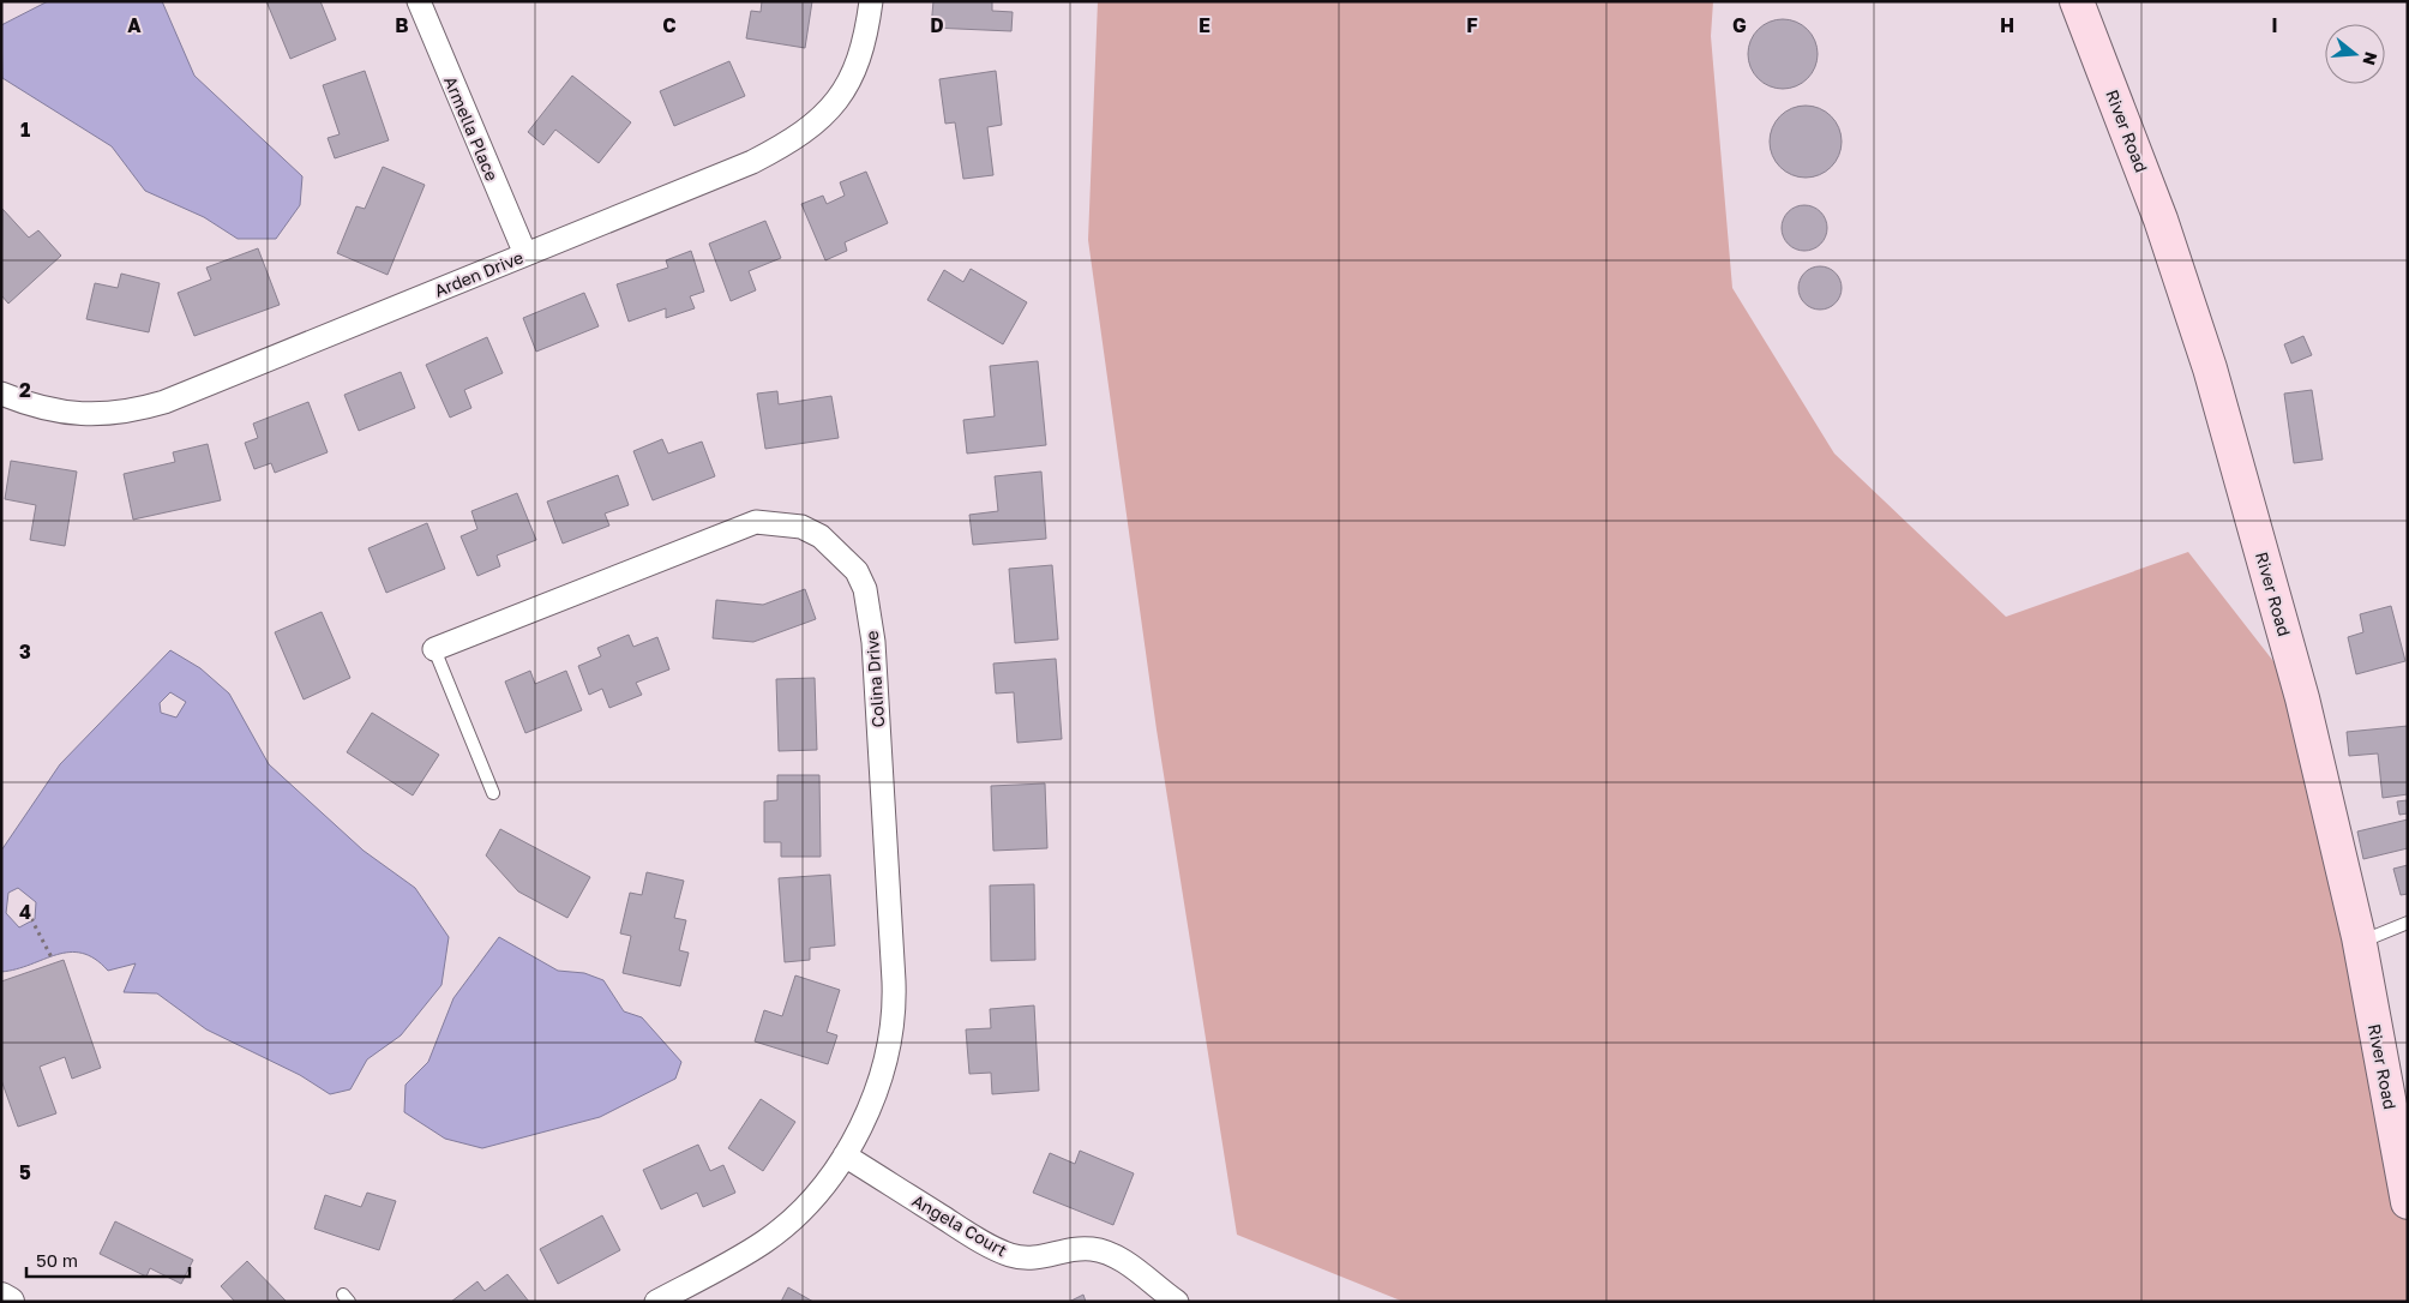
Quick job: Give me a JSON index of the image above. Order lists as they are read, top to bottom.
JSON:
{
  "streets": {
    "main road": ["River Road"],
    "street": [
      "Armella Place",
      "Arden Drive",
      "Colina Drive",
      "Angela Court"
    ]
  },
  "crossings": [
    ["Armella Place", "Arden Drive"],
    ["Colina Drive", "Angela Court"]
  ],
  "scale_bar": "50 m",
  "north": "right",
  "grid": {
    "columns": [
      "A",
      "B",
      "C",
      "D",
      "E",
      "F",
      "G",
      "H",
      "I"
    ],
    "rows": [
      "1",
      "2",
      "3",
      "4",
      "5"
    ]
  }
}
